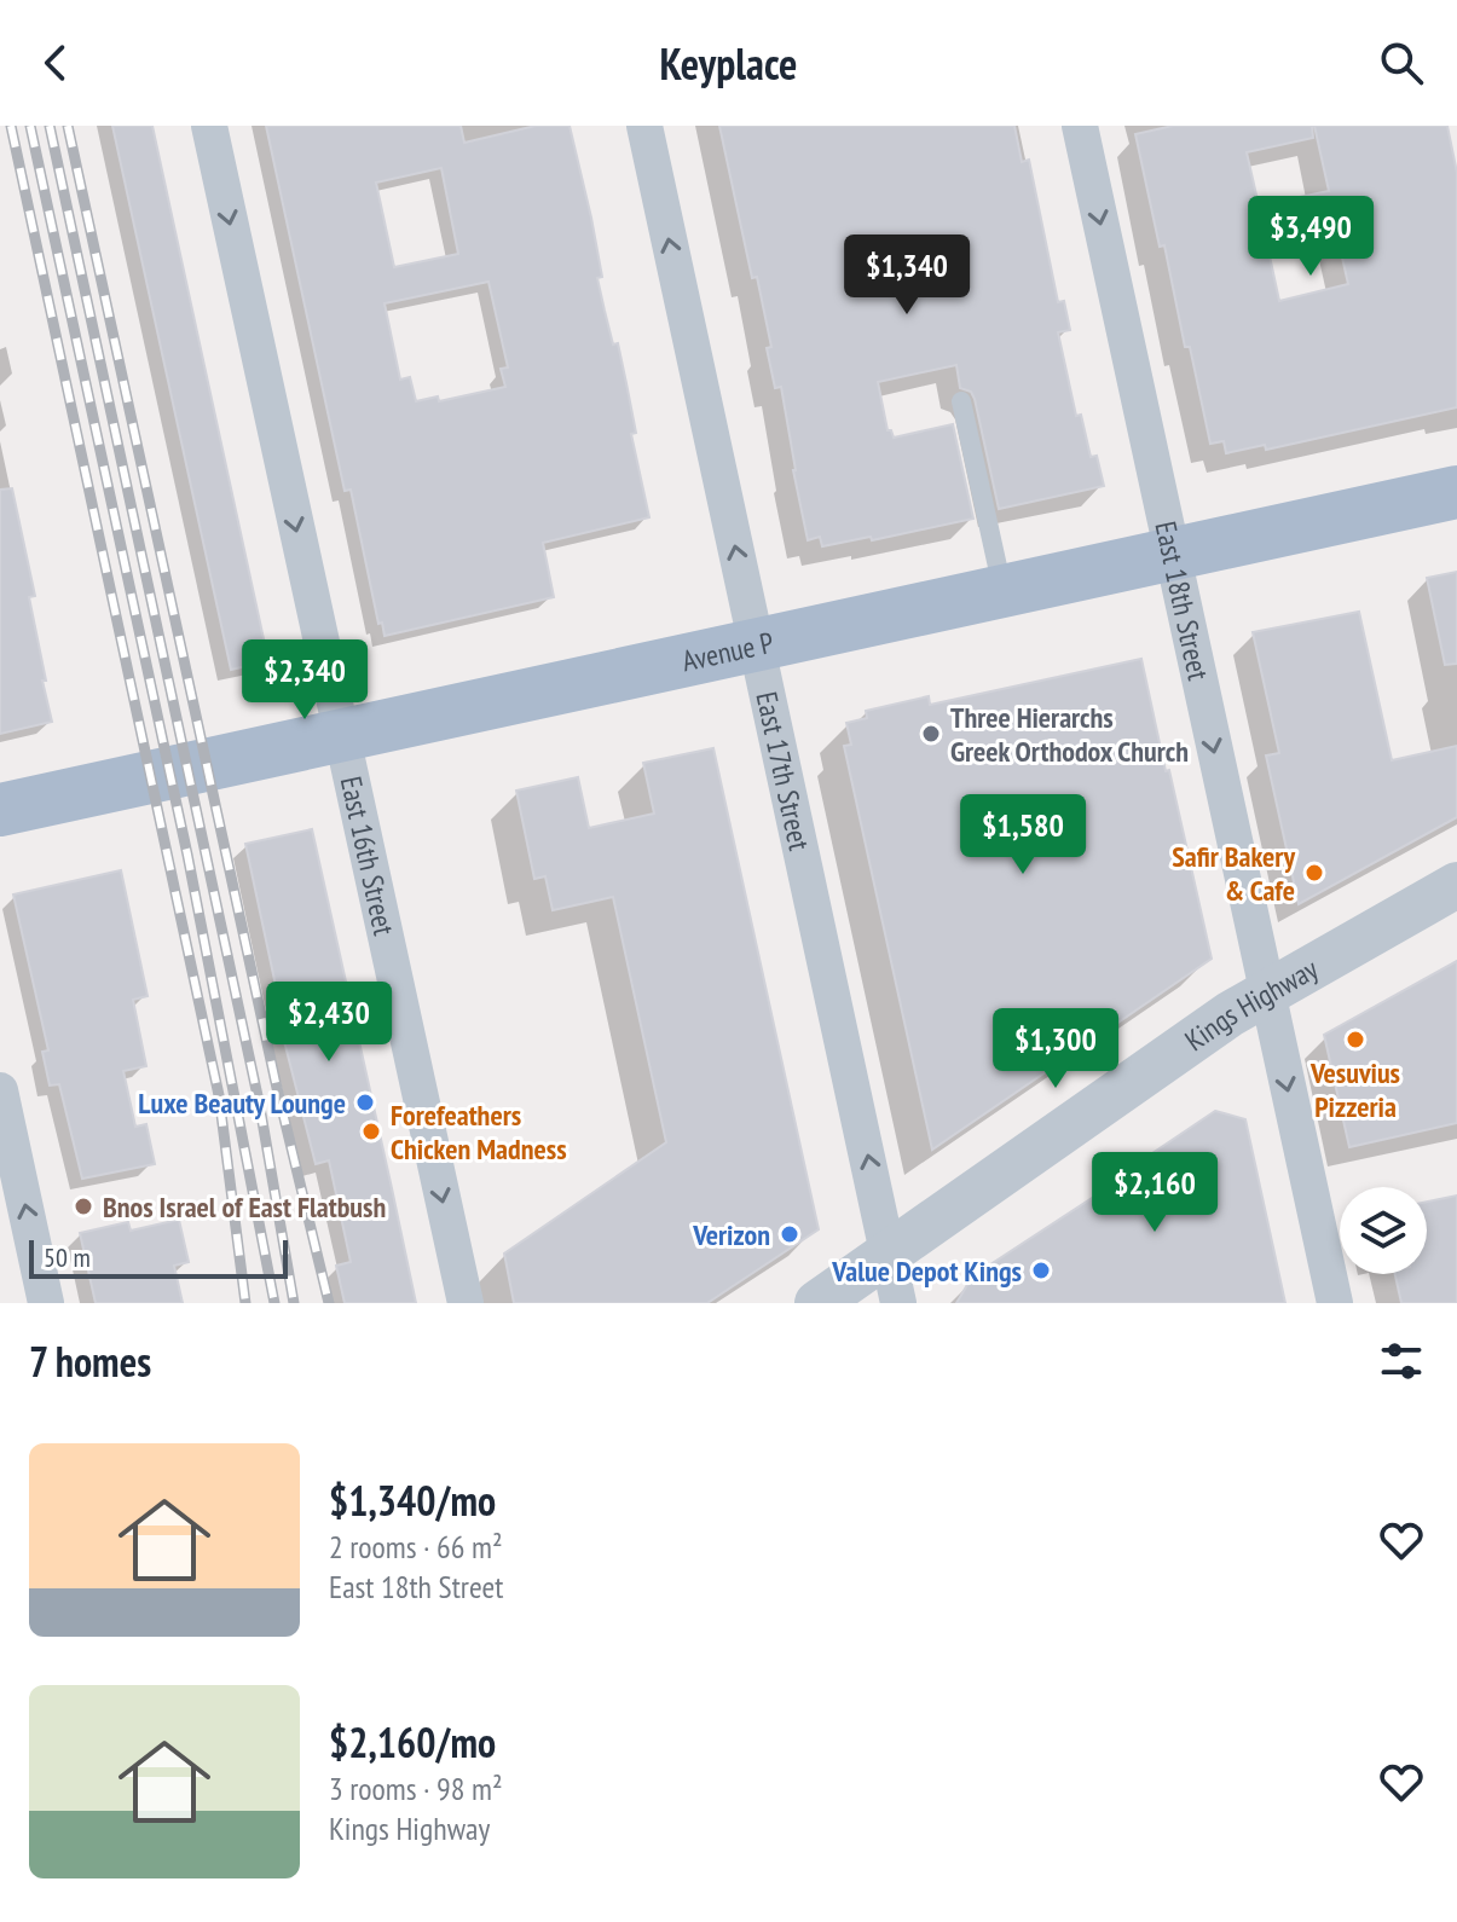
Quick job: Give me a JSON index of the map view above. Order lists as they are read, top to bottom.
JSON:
{
  "streets": {
    "main road": ["Avenue P"],
    "street": [
      "East 18th Street",
      "East 17th Street",
      "East 16th Street",
      "Kings Highway"
    ]
  },
  "crossings": [
    ["East 18th Street", "Avenue P"],
    ["East 18th Street", "Kings Highway"],
    ["Avenue P", "East 17th Street"],
    ["Avenue P", "East 16th Street"],
    ["East 17th Street", "Kings Highway"]
  ],
  "one_way": ["East 18th Street", "East 17th Street", "East 16th Street"],
  "places": [
    "Three Hierarchs Greek Orthodox Church",
    "Safir Bakery & Cafe",
    "Vesuvius Pizzeria",
    "Luxe Beauty Lounge",
    "Forefeathers Chicken Madness",
    "Bnos Israel of East Flatbush",
    "Verizon",
    "Value Depot Kings"
  ],
  "scale_bar": "50 m",
  "page": {
    "header": "Keyplace",
    "price": [
      "$3,490",
      "$1,340",
      "$2,340",
      "$1,580",
      "$2,430",
      "$1,300",
      "$2,160"
    ],
    "scale": "50 m",
    "heading": "7 homes",
    "list": [
      {
        "name": "$1,340/mo",
        "note": "2 rooms · 66 m² · East 18th Street"
      },
      {
        "name": "$2,160/mo",
        "note": "3 rooms · 98 m² · Kings Highway"
      }
    ]
  }
}
